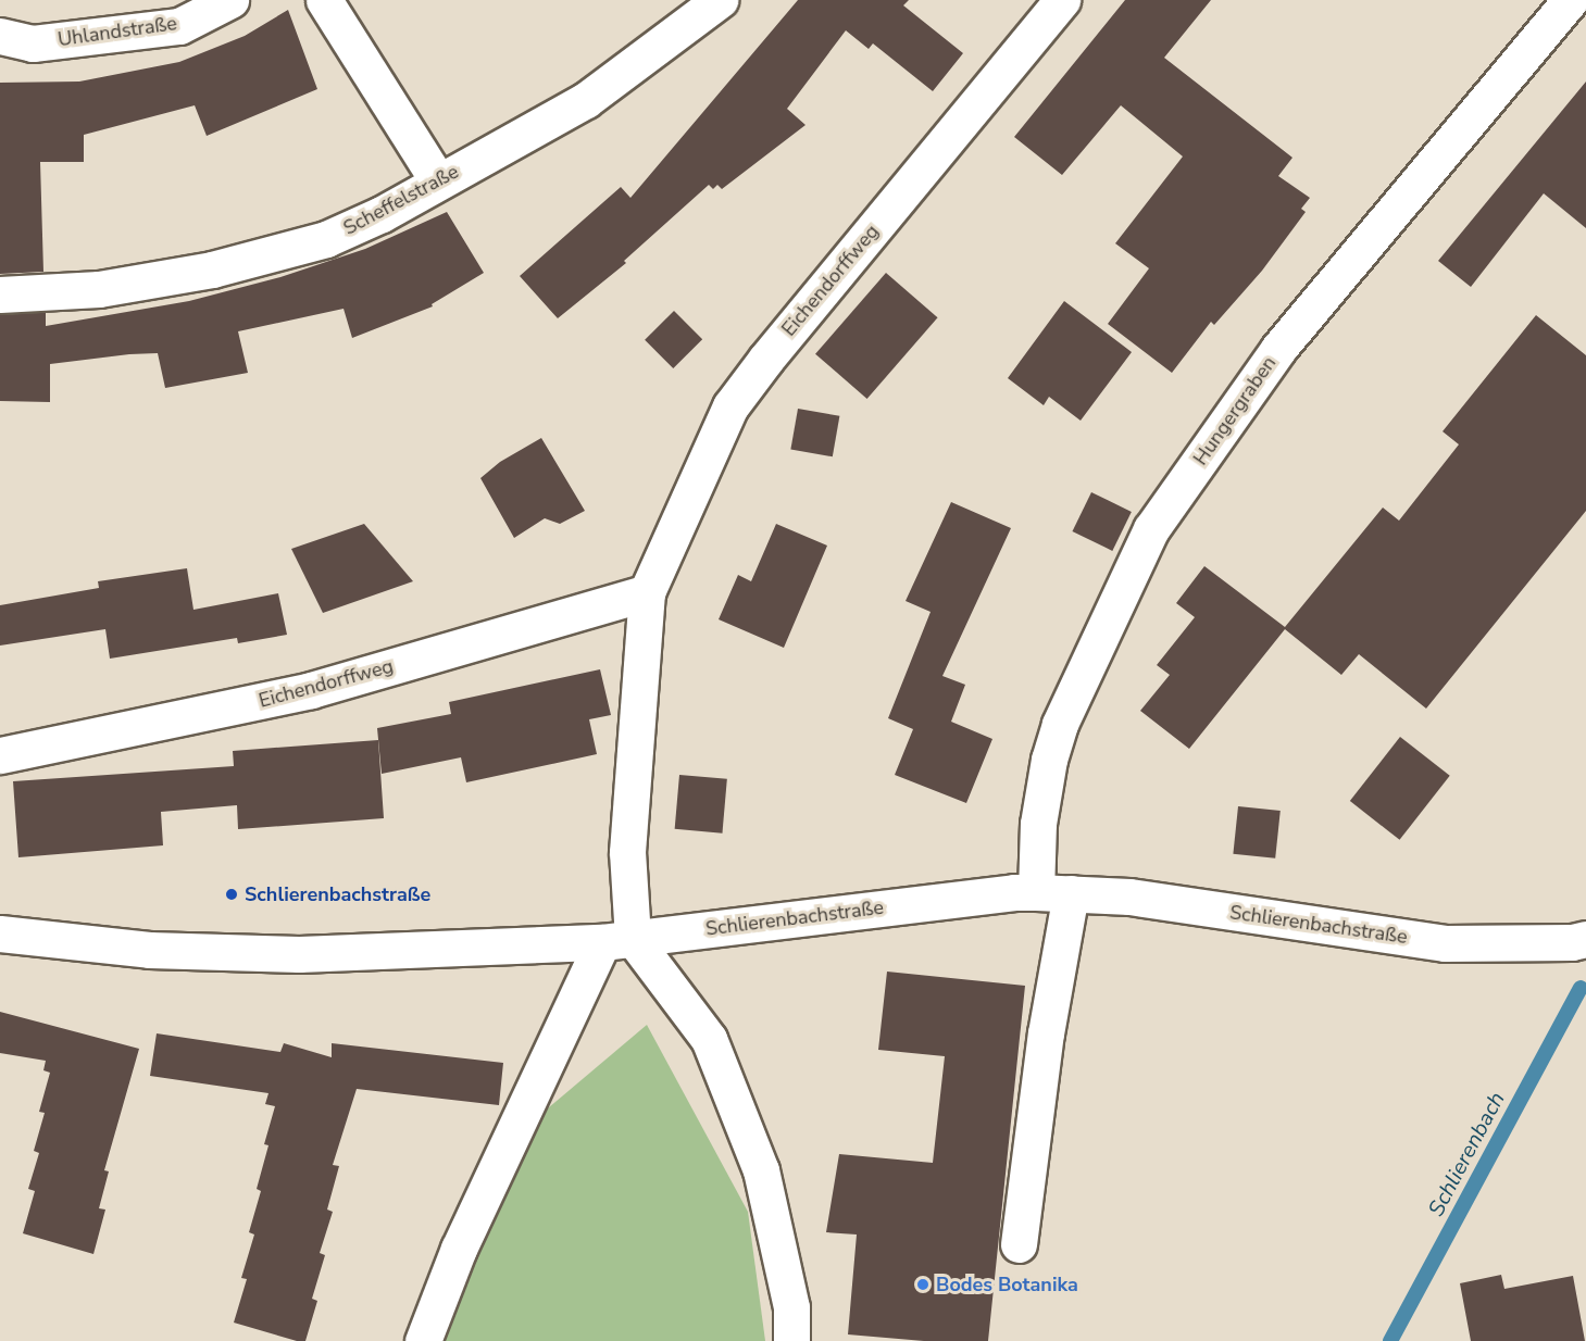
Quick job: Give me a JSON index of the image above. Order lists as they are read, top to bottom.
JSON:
{
  "streets": {
    "street": [
      "Uhlandstraße",
      "Scheffelstraße",
      "Eichendorffweg",
      "Hungergraben",
      "Schlierenbachstraße"
    ]
  },
  "crossings": [
    ["Eichendorffweg", "Schlierenbachstraße"],
    ["Hungergraben", "Schlierenbachstraße"]
  ],
  "water": ["Schlierenbach"],
  "places": ["Schlierenbachstraße", "Bodes Botanika"]
}
